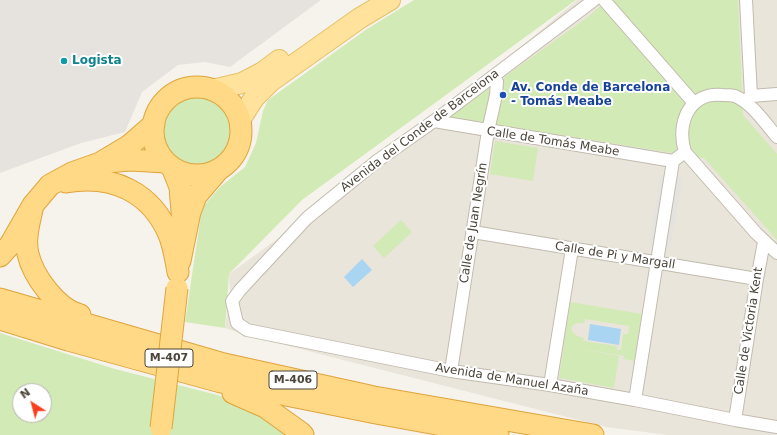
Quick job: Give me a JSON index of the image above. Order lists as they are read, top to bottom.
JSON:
{
  "streets": {
    "highway": ["M-407", "M-406"],
    "street": [
      "Avenida del Conde de Barcelona",
      "Calle de Tomás Meabe",
      "Calle de Juan Negrín",
      "Calle de Pi y Margall",
      "Calle de Victoria Kent",
      "Avenida de Manuel Azaña"
    ]
  },
  "crossings": [
    ["Avenida del Conde de Barcelona", "Calle de Tomás Meabe"],
    ["Avenida del Conde de Barcelona", "Calle de Juan Negrín"],
    ["Avenida del Conde de Barcelona", "Avenida de Manuel Azaña"],
    ["Calle de Tomás Meabe", "Calle de Juan Negrín"],
    ["Calle de Juan Negrín", "Calle de Pi y Margall"],
    ["Calle de Juan Negrín", "Avenida de Manuel Azaña"],
    ["Calle de Pi y Margall", "Calle de Victoria Kent"],
    ["Calle de Victoria Kent", "Avenida de Manuel Azaña"],
    ["M-407", "M-406"]
  ],
  "places": ["Logista", "Av. Conde de Barcelona - Tomás Meabe"],
  "north": "top left"
}
